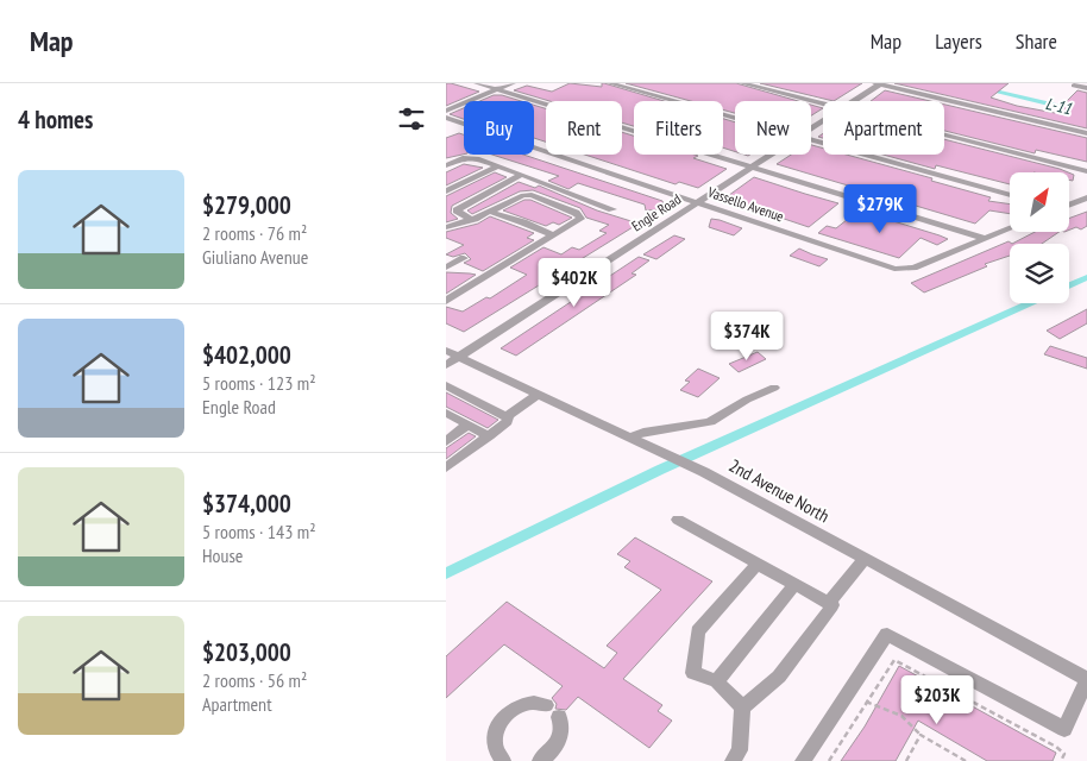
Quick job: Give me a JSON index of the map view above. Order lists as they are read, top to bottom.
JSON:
{
  "streets": {
    "street": ["Vassello Avenue", "Engle Road", "2nd Avenue North"]
  },
  "crossings": [
    ["Vassello Avenue", "Engle Road"],
    ["Engle Road", "2nd Avenue North"]
  ],
  "water": ["L-11"],
  "north": "top right",
  "page": {
    "header": "Map",
    "nav": ["Map", "Layers", "Share"],
    "heading": "4 homes",
    "chip": [
      "Buy",
      "Rent",
      "Filters",
      "New",
      "Apartment"
    ],
    "list": [
      {
        "name": "$279,000",
        "note": "2 rooms · 76 m² · Giuliano Avenue"
      },
      {
        "name": "$402,000",
        "note": "5 rooms · 123 m² · Engle Road"
      },
      {
        "name": "$374,000",
        "note": "5 rooms · 143 m² · House"
      },
      {
        "name": "$203,000",
        "note": "2 rooms · 56 m² · Apartment"
      }
    ],
    "price": [
      "$279K",
      "$402K",
      "$374K",
      "$203K"
    ]
  }
}
